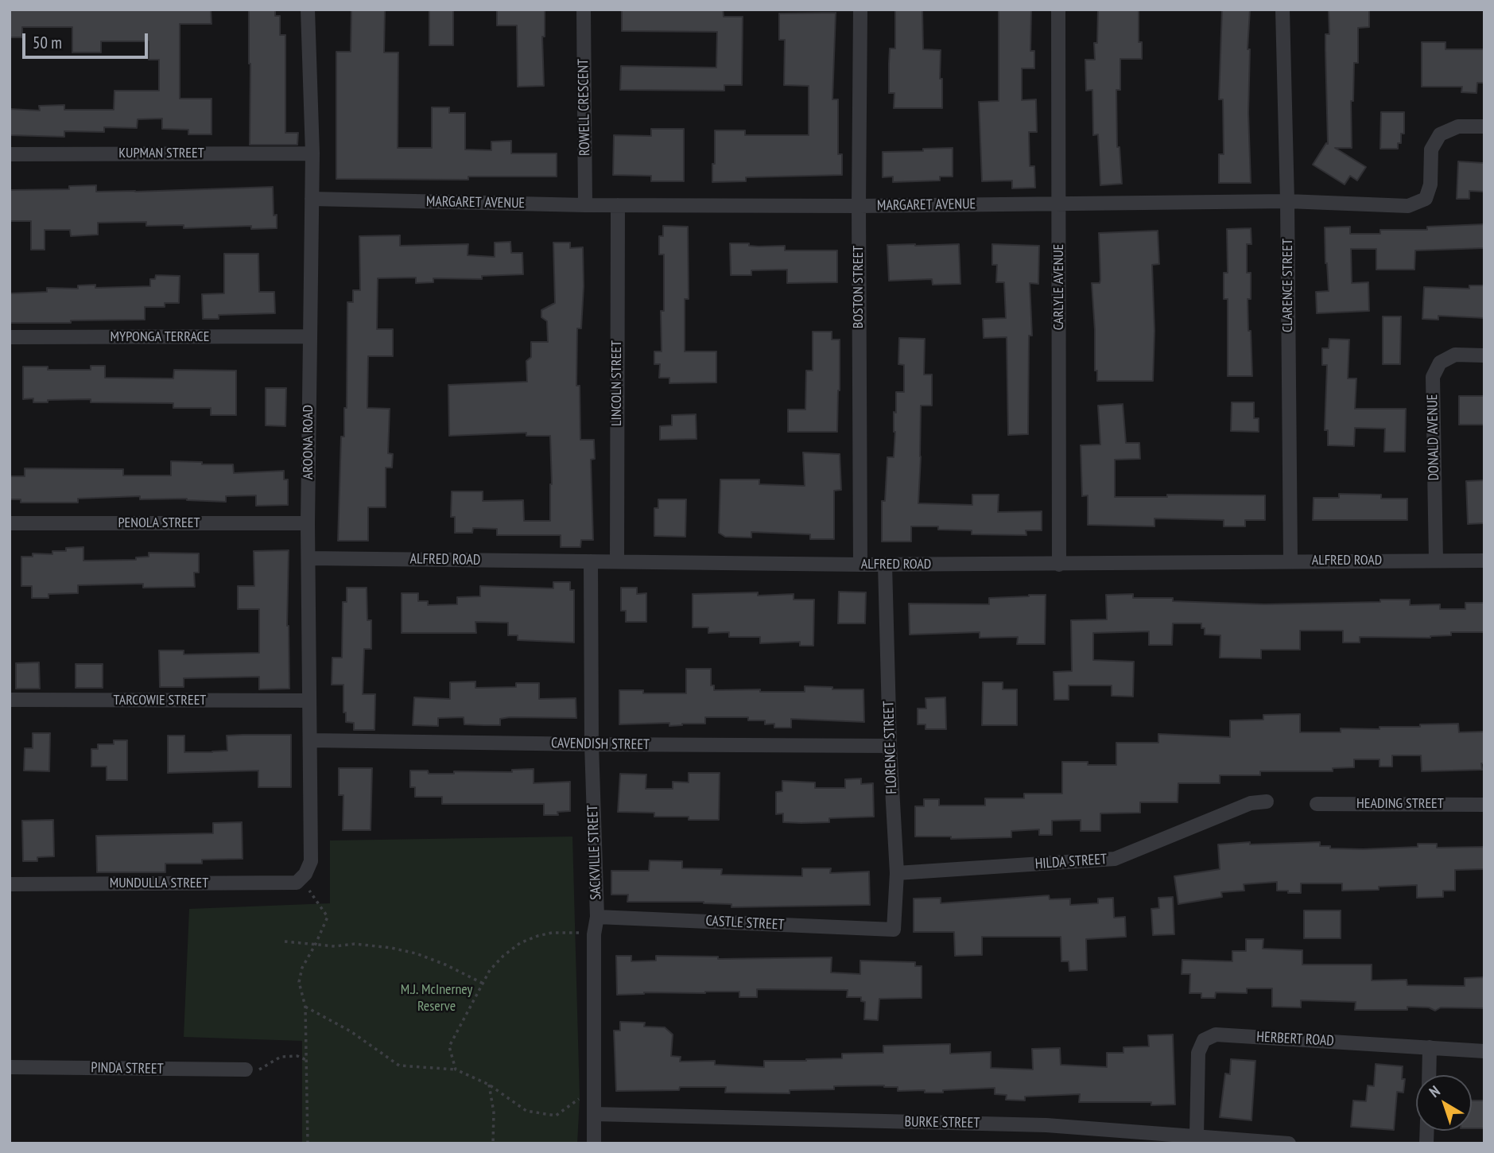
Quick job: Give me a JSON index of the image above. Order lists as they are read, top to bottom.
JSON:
{
  "streets": {
    "street": [
      "ROWELL CRESCENT",
      "KUPMAN STREET",
      "MARGARET AVENUE",
      "CLARENCE STREET",
      "BOSTON STREET",
      "CARLYLE AVENUE",
      "MYPONGA TERRACE",
      "LINCOLN STREET",
      "DONALD AVENUE",
      "AROONA ROAD",
      "PENOLA STREET",
      "ALFRED ROAD",
      "TARCOWIE STREET",
      "CAVENDISH STREET",
      "FLORENCE STREET",
      "HEADING STREET",
      "SACKVILLE STREET",
      "HILDA STREET",
      "MUNDULLA STREET",
      "CASTLE STREET",
      "HERBERT ROAD",
      "PINDA STREET",
      "BURKE STREET"
    ]
  },
  "crossings": [
    ["ROWELL CRESCENT", "MARGARET AVENUE"],
    ["KUPMAN STREET", "AROONA ROAD"],
    ["MARGARET AVENUE", "CLARENCE STREET"],
    ["MARGARET AVENUE", "BOSTON STREET"],
    ["MARGARET AVENUE", "CARLYLE AVENUE"],
    ["MARGARET AVENUE", "LINCOLN STREET"],
    ["MARGARET AVENUE", "AROONA ROAD"],
    ["CLARENCE STREET", "ALFRED ROAD"],
    ["BOSTON STREET", "ALFRED ROAD"],
    ["CARLYLE AVENUE", "ALFRED ROAD"],
    ["MYPONGA TERRACE", "AROONA ROAD"],
    ["LINCOLN STREET", "ALFRED ROAD"],
    ["DONALD AVENUE", "ALFRED ROAD"],
    ["AROONA ROAD", "PENOLA STREET"],
    ["AROONA ROAD", "ALFRED ROAD"],
    ["AROONA ROAD", "TARCOWIE STREET"],
    ["AROONA ROAD", "CAVENDISH STREET"],
    ["AROONA ROAD", "MUNDULLA STREET"],
    ["ALFRED ROAD", "FLORENCE STREET"],
    ["ALFRED ROAD", "SACKVILLE STREET"],
    ["CAVENDISH STREET", "FLORENCE STREET"],
    ["CAVENDISH STREET", "SACKVILLE STREET"],
    ["FLORENCE STREET", "HILDA STREET"],
    ["FLORENCE STREET", "CASTLE STREET"],
    ["SACKVILLE STREET", "CASTLE STREET"],
    ["SACKVILLE STREET", "BURKE STREET"],
    ["HERBERT ROAD", "BURKE STREET"]
  ],
  "parks": ["M.J. McInerney Reserve"],
  "scale_bar": "50 m",
  "north": "top left"
}
